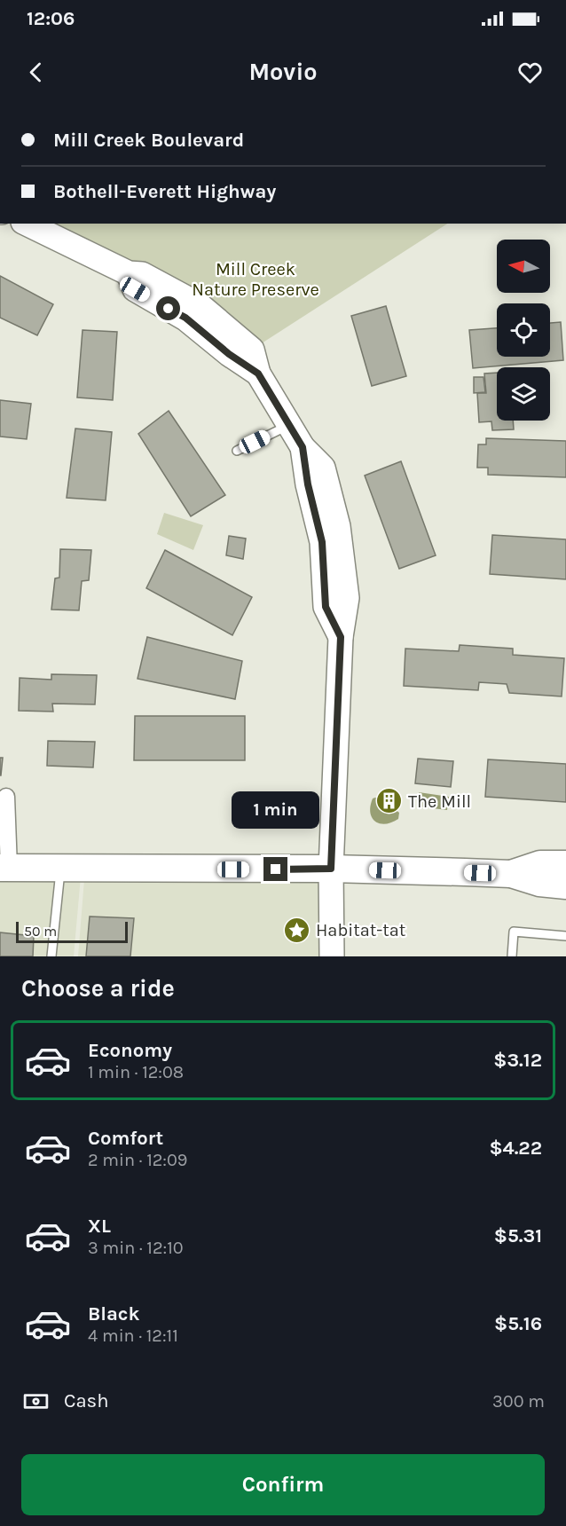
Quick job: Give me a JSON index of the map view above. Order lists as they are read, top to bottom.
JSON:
{
  "parks": ["Mill Creek Nature Preserve"],
  "places": {
    "building": ["The Mill"],
    "place": ["Habitat-tat"]
  },
  "scale_bar": "50 m",
  "north": "left",
  "page": {
    "status": "12:06",
    "header": "Movio",
    "banner": ["Mill Creek Boulevard", "Bothell-Everett Highway"],
    "bubble": "1 min",
    "scale": "50 m",
    "heading": "Choose a ride",
    "list": [
      {
        "name": "Economy",
        "note": "1 min · 12:08",
        "value": "$3.12"
      },
      {
        "name": "Comfort",
        "note": "2 min · 12:09",
        "value": "$4.22"
      },
      {
        "name": "XL",
        "note": "3 min · 12:10",
        "value": "$5.31"
      },
      {
        "name": "Black",
        "note": "4 min · 12:11",
        "value": "$5.16"
      }
    ],
    "pay": ["Cash", "300 m"],
    "buttons": "Confirm"
  }
}
